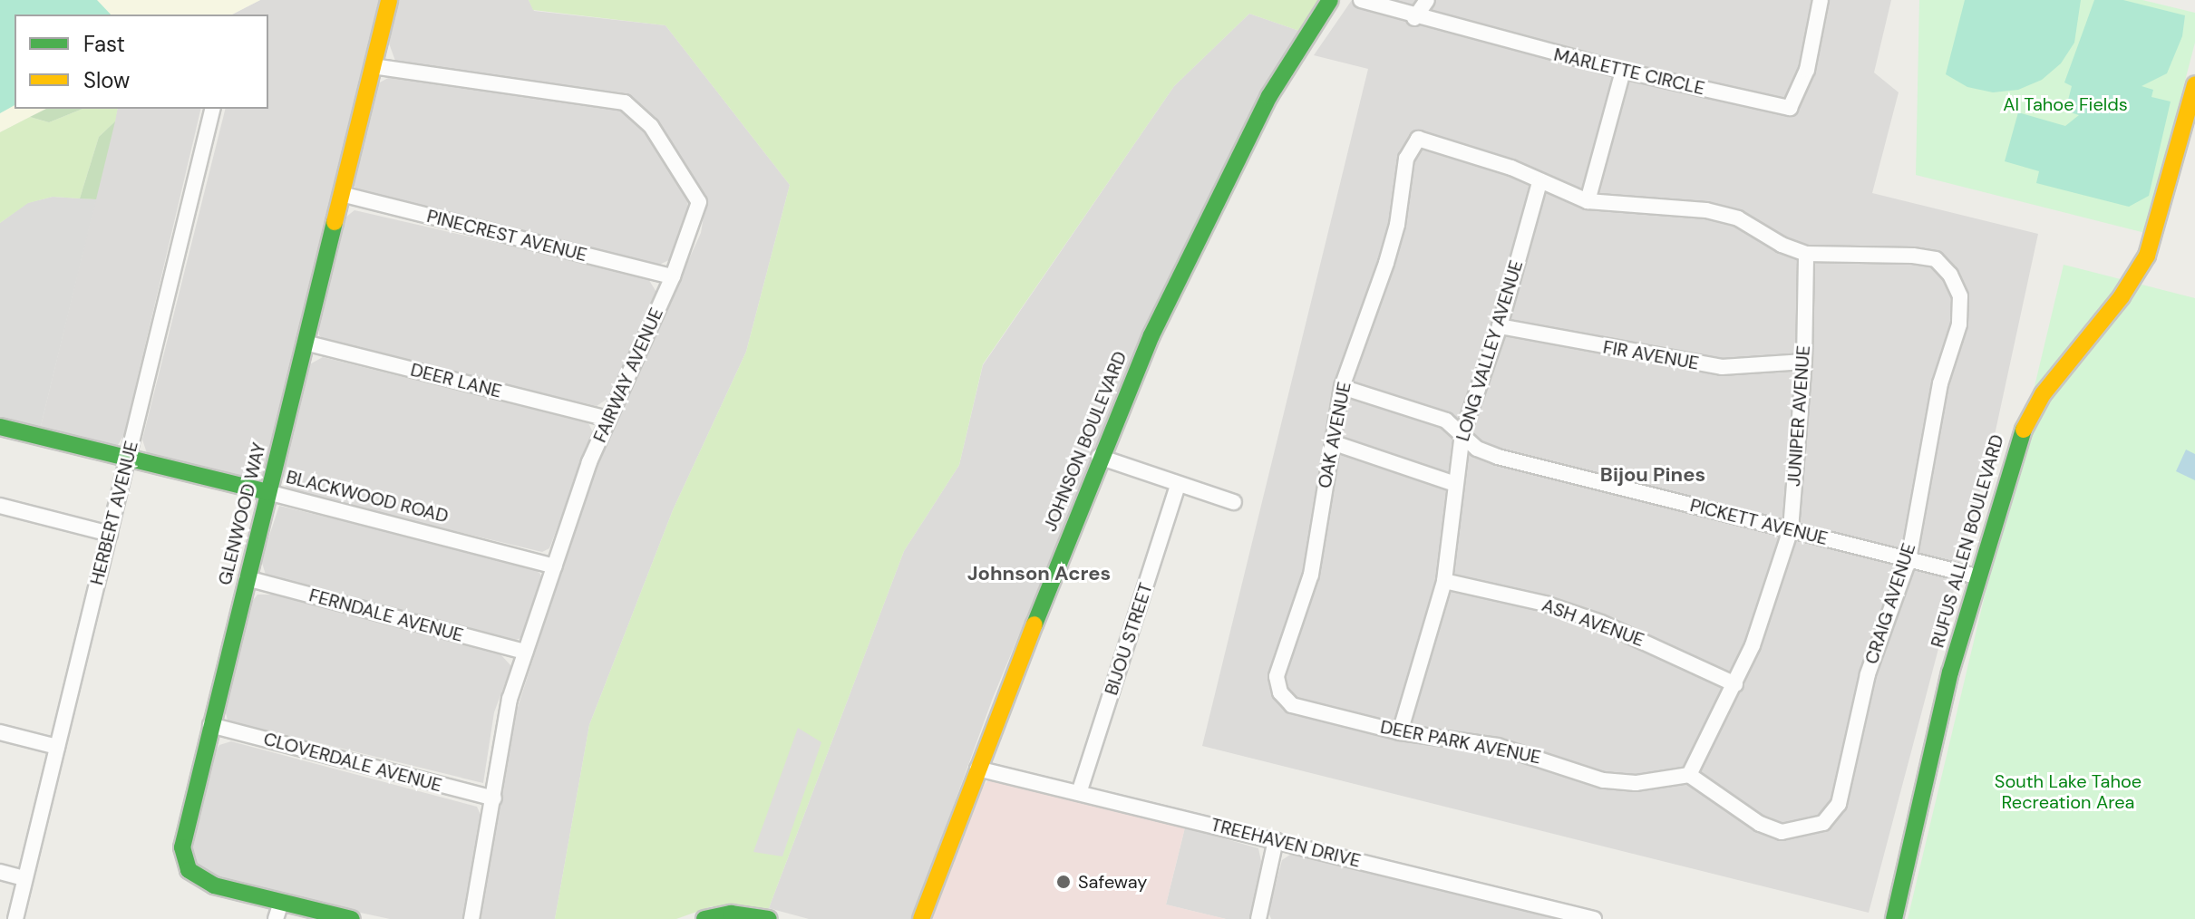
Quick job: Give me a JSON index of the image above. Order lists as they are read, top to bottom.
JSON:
{
  "streets": {
    "street": [
      "MARLETTE CIRCLE",
      "PINECREST AVENUE",
      "LONG VALLEY AVENUE",
      "FIR AVENUE",
      "FAIRWAY AVENUE",
      "DEER LANE",
      "JUNIPER AVENUE",
      "OAK AVENUE",
      "JOHNSON BOULEVARD",
      "BLACKWOOD ROAD",
      "HERBERT AVENUE",
      "GLENWOOD WAY",
      "PICKETT AVENUE",
      "RUFUS ALLEN BOULEVARD",
      "CRAIG AVENUE",
      "FERNDALE AVENUE",
      "ASH AVENUE",
      "BIJOU STREET",
      "DEER PARK AVENUE",
      "CLOVERDALE AVENUE",
      "TREEHAVEN DRIVE"
    ]
  },
  "crossings": [
    ["PINECREST AVENUE", "FAIRWAY AVENUE"],
    ["PINECREST AVENUE", "GLENWOOD WAY"],
    ["LONG VALLEY AVENUE", "FIR AVENUE"],
    ["LONG VALLEY AVENUE", "OAK AVENUE"],
    ["LONG VALLEY AVENUE", "PICKETT AVENUE"],
    ["LONG VALLEY AVENUE", "ASH AVENUE"],
    ["LONG VALLEY AVENUE", "DEER PARK AVENUE"],
    ["FIR AVENUE", "JUNIPER AVENUE"],
    ["FAIRWAY AVENUE", "DEER LANE"],
    ["FAIRWAY AVENUE", "BLACKWOOD ROAD"],
    ["FAIRWAY AVENUE", "GLENWOOD WAY"],
    ["FAIRWAY AVENUE", "FERNDALE AVENUE"],
    ["FAIRWAY AVENUE", "CLOVERDALE AVENUE"],
    ["DEER LANE", "GLENWOOD WAY"],
    ["JUNIPER AVENUE", "PICKETT AVENUE"],
    ["JUNIPER AVENUE", "CRAIG AVENUE"],
    ["JUNIPER AVENUE", "ASH AVENUE"],
    ["JUNIPER AVENUE", "DEER PARK AVENUE"],
    ["OAK AVENUE", "PICKETT AVENUE"],
    ["OAK AVENUE", "DEER PARK AVENUE"],
    ["JOHNSON BOULEVARD", "TREEHAVEN DRIVE"],
    ["BLACKWOOD ROAD", "HERBERT AVENUE"],
    ["BLACKWOOD ROAD", "GLENWOOD WAY"],
    ["GLENWOOD WAY", "FERNDALE AVENUE"],
    ["GLENWOOD WAY", "CLOVERDALE AVENUE"],
    ["PICKETT AVENUE", "RUFUS ALLEN BOULEVARD"],
    ["PICKETT AVENUE", "CRAIG AVENUE"],
    ["CRAIG AVENUE", "DEER PARK AVENUE"],
    ["BIJOU STREET", "TREEHAVEN DRIVE"]
  ],
  "districts": ["Bijou Pines", "Johnson Acres"],
  "parks": ["Al Tahoe Fields", "South Lake Tahoe Recreation Area"],
  "places": ["Safeway"],
  "legend": ["Fast", "Slow"]
}
